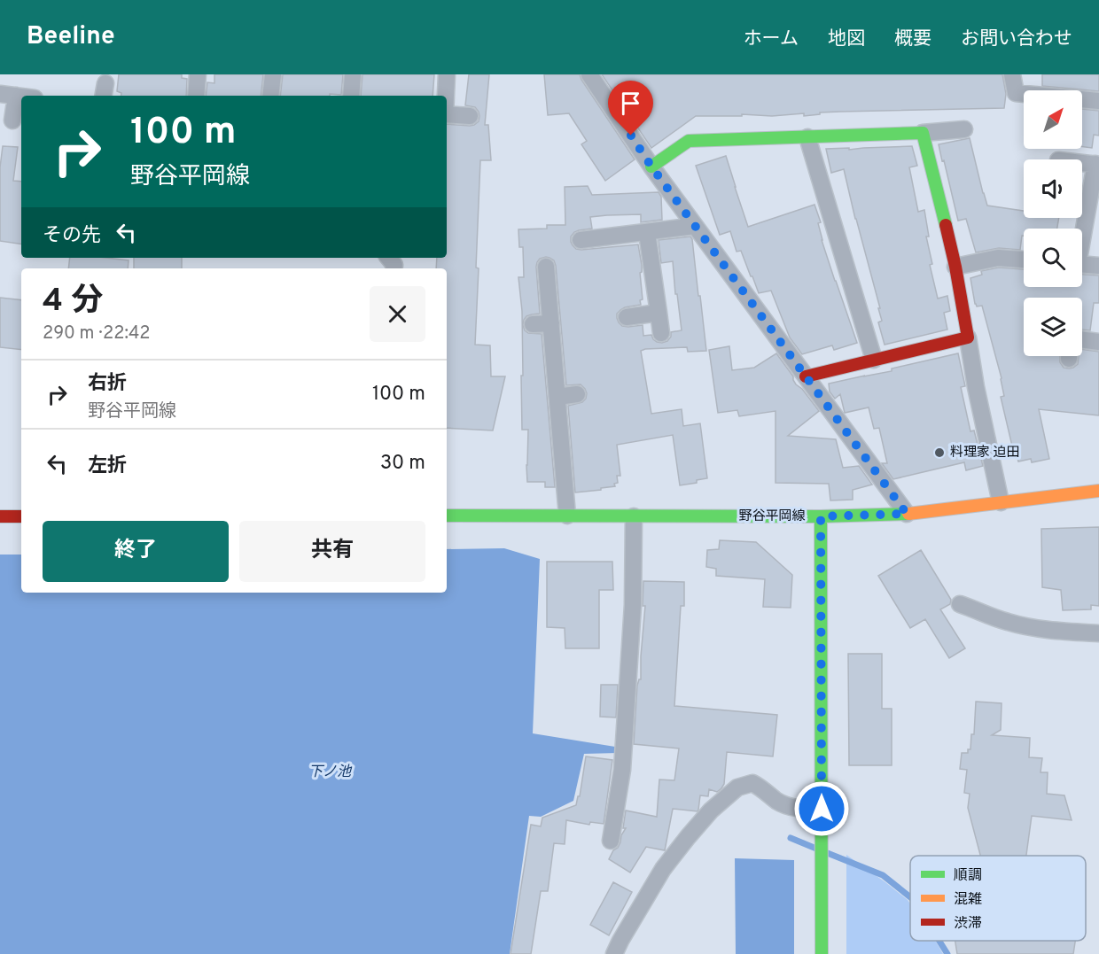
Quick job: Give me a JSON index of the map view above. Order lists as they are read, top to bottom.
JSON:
{
  "streets": {
    "street": ["野谷平岡線"]
  },
  "water": ["下ノ池"],
  "places": ["料理家 迫田"],
  "legend": ["順調", "混雑", "渋滞"],
  "north": "top right",
  "page": {
    "header": "Beeline",
    "nav": [
      "ホーム",
      "地図",
      "概要",
      "お問い合わせ"
    ],
    "turn": ["100 m", "野谷平岡線"],
    "then": "その先",
    "heading": ["4 分", "290 m · 22:42"],
    "list": [
      {
        "name": "右折",
        "note": "野谷平岡線",
        "value": "100 m"
      },
      {
        "name": "左折",
        "value": "30 m"
      }
    ],
    "buttons": ["終了", "共有"]
  }
}
